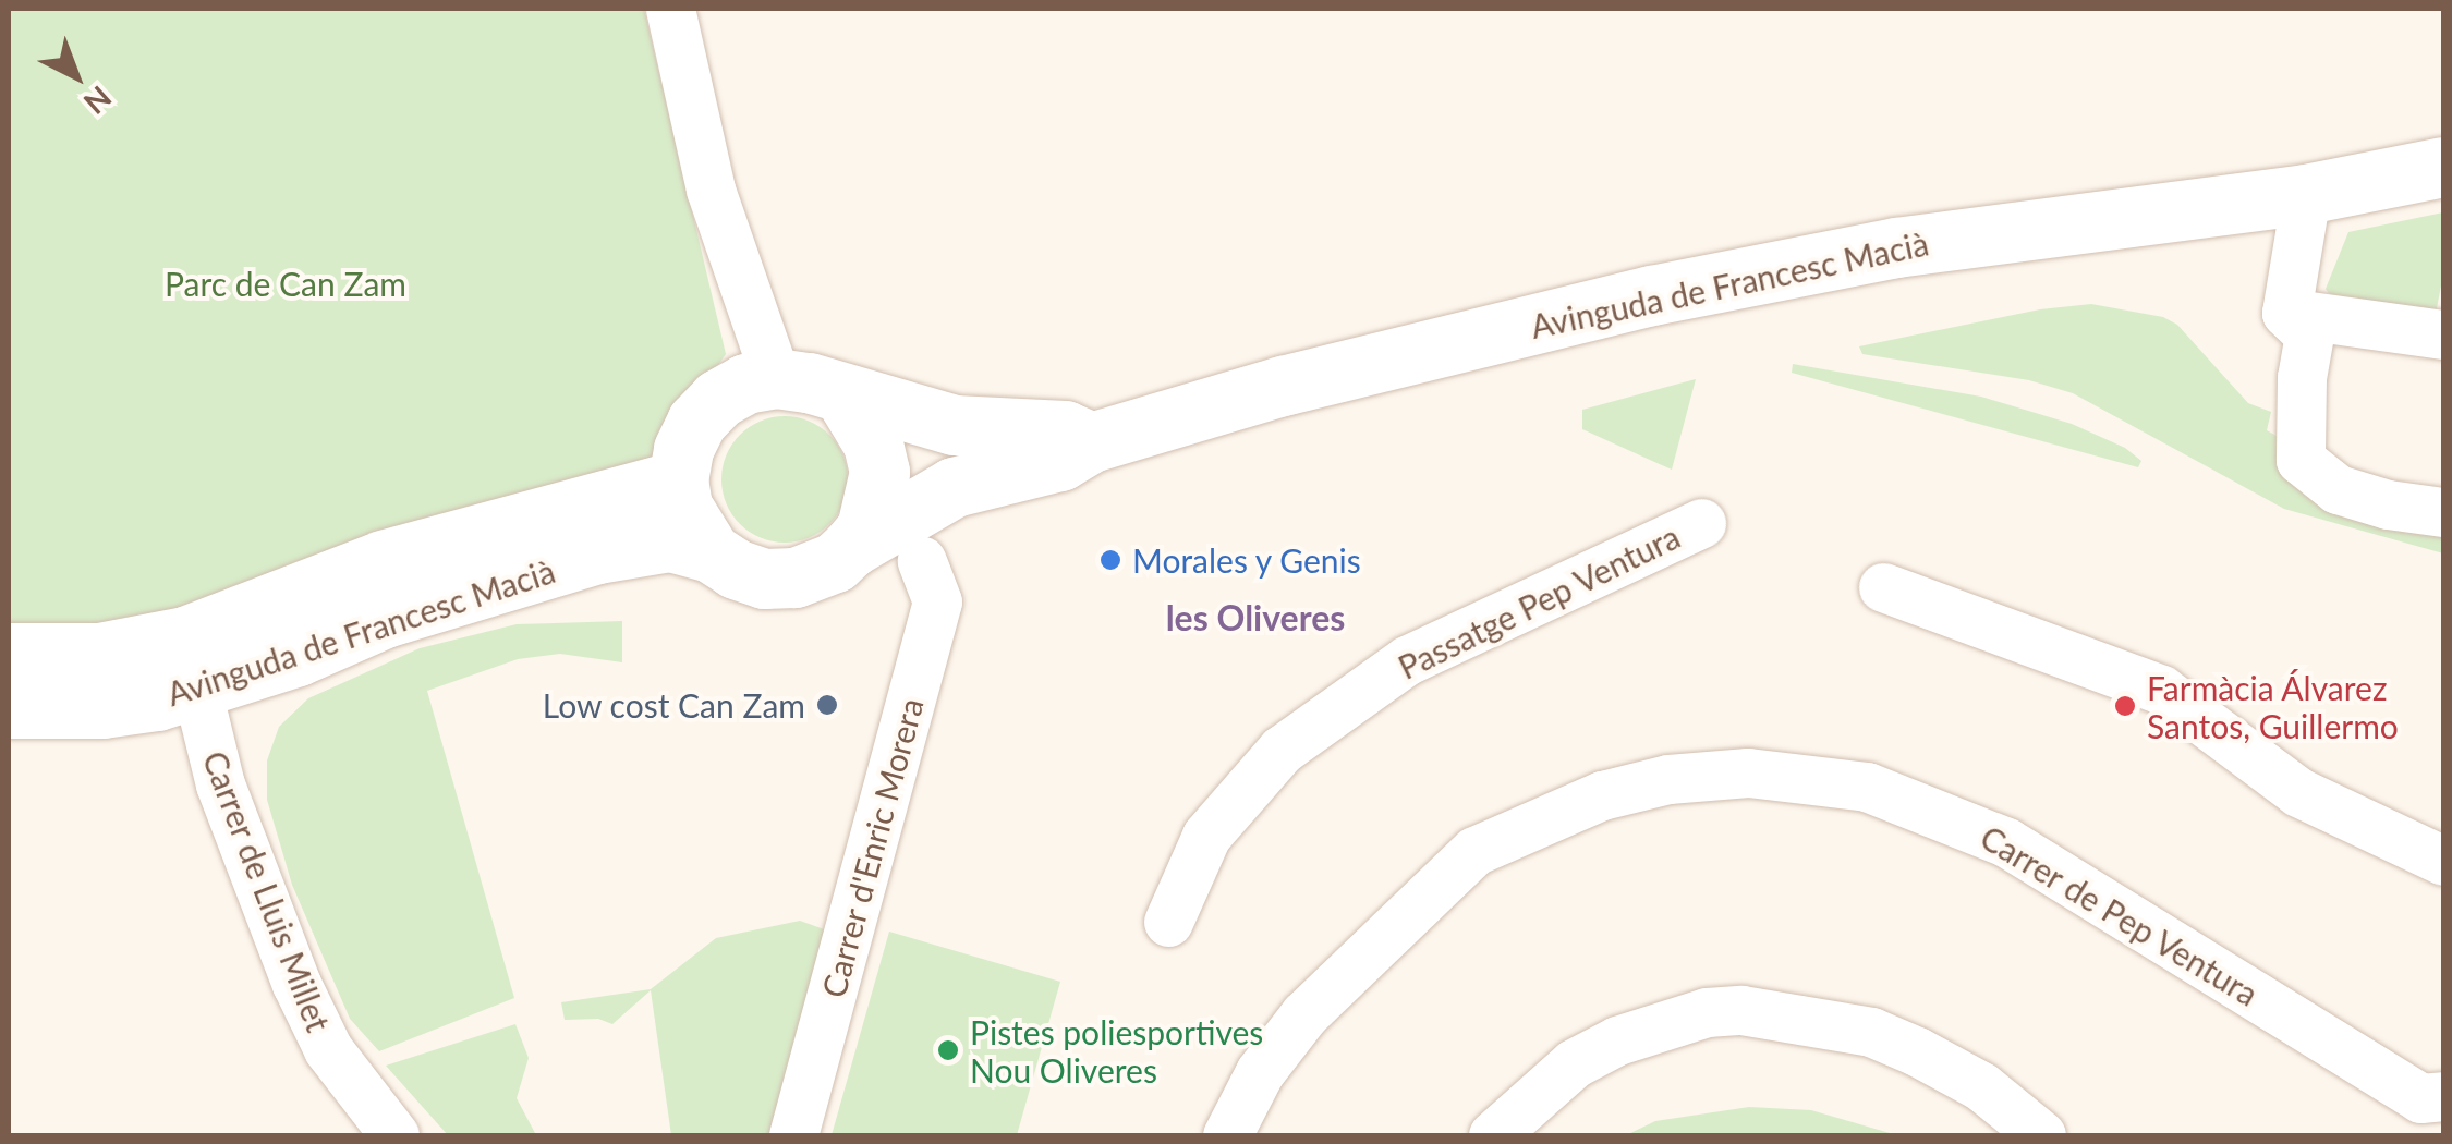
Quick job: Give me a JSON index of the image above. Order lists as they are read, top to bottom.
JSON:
{
  "streets": {
    "street": [
      "Avinguda de Francesc Macià",
      "Passatge Pep Ventura",
      "Carrer d'Enric Morera",
      "Carrer de Lluis Millet",
      "Carrer de Pep Ventura"
    ]
  },
  "crossings": [
    ["Avinguda de Francesc Macià", "Carrer de Lluis Millet"]
  ],
  "districts": ["les Oliveres"],
  "parks": ["Parc de Can Zam"],
  "places": [
    "Morales y Genis",
    "Low cost Can Zam",
    "Farmàcia Álvarez Santos, Guillermo",
    "Pistes poliesportives Nou Oliveres"
  ],
  "north": "bottom right"
}
